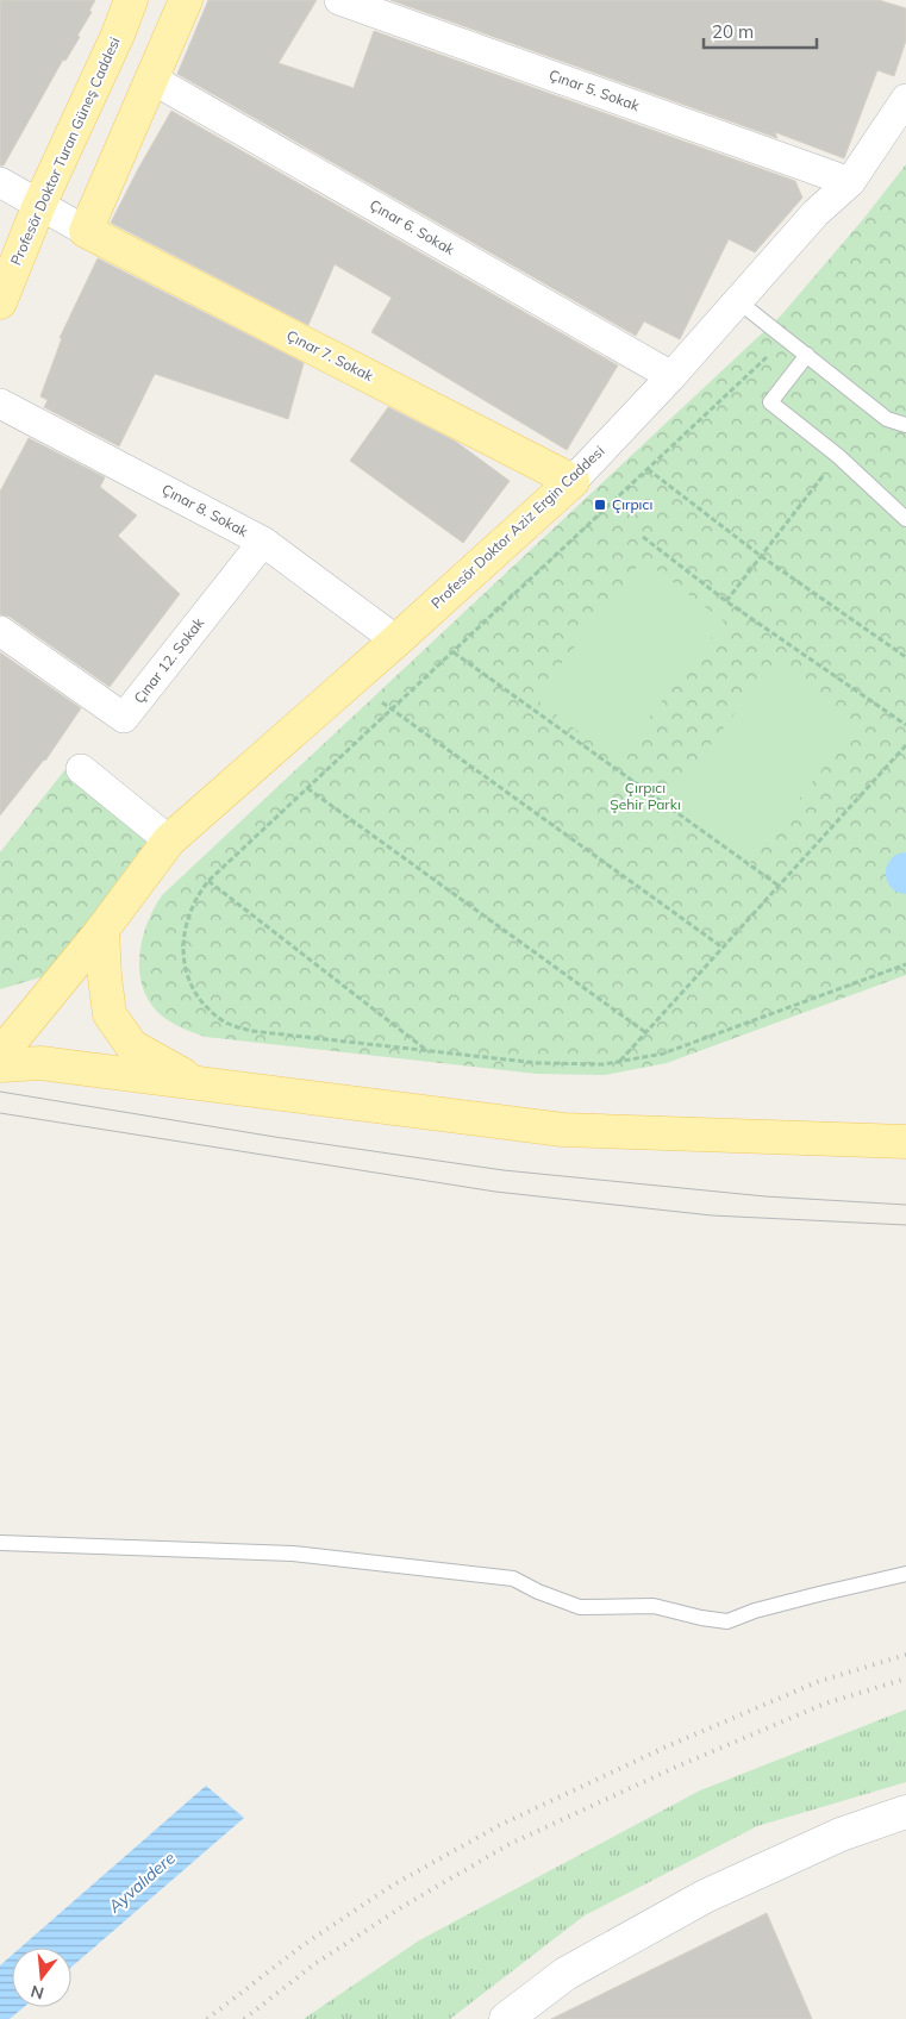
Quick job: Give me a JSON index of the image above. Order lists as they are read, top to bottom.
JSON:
{
  "streets": {
    "main road": ["Profesör Doktor Turan Güneş Caddesi", "Çınar 7. Sokak", "Profesör Doktor Aziz Ergin Caddesi"],
    "street": [
      "Çınar 5. Sokak",
      "Çınar 6. Sokak",
      "Çınar 8. Sokak",
      "Çınar 12. Sokak"
    ]
  },
  "crossings": [
    ["Çınar 5. Sokak", "Profesör Doktor Aziz Ergin Caddesi"],
    ["Çınar 6. Sokak", "Profesör Doktor Aziz Ergin Caddesi"],
    ["Çınar 7. Sokak", "Profesör Doktor Aziz Ergin Caddesi"],
    ["Çınar 8. Sokak", "Profesör Doktor Aziz Ergin Caddesi"],
    ["Çınar 8. Sokak", "Çınar 12. Sokak"]
  ],
  "water": ["Ayvalıdere"],
  "parks": ["Çırpıcı Şehir Parkı"],
  "places": {
    "transit": ["Çırpıcı"]
  },
  "scale_bar": "20 m",
  "north": "bottom"
}
